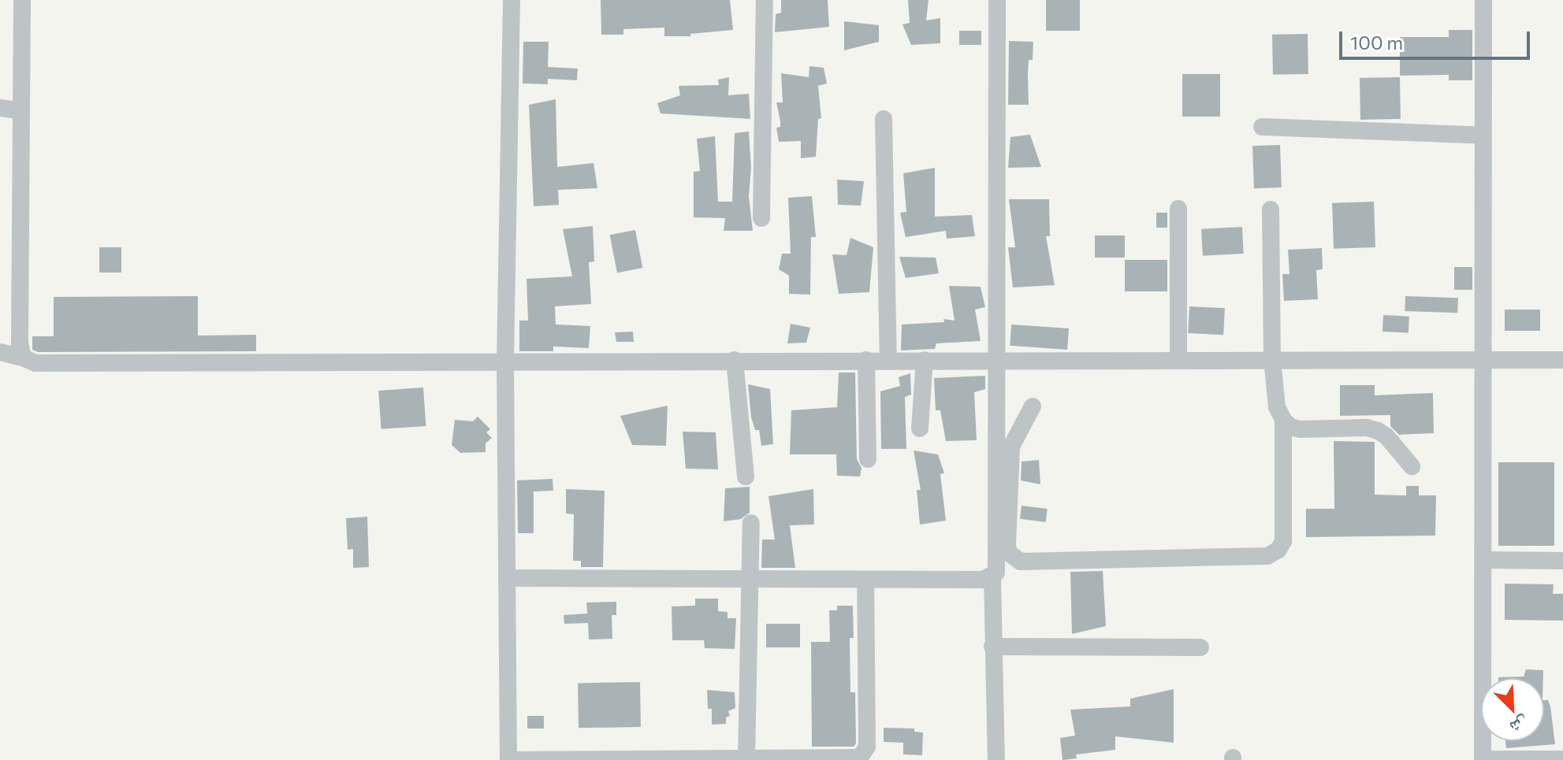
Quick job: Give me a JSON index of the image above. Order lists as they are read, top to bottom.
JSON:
{
  "scale_bar": "100 m",
  "north": "bottom right"
}
